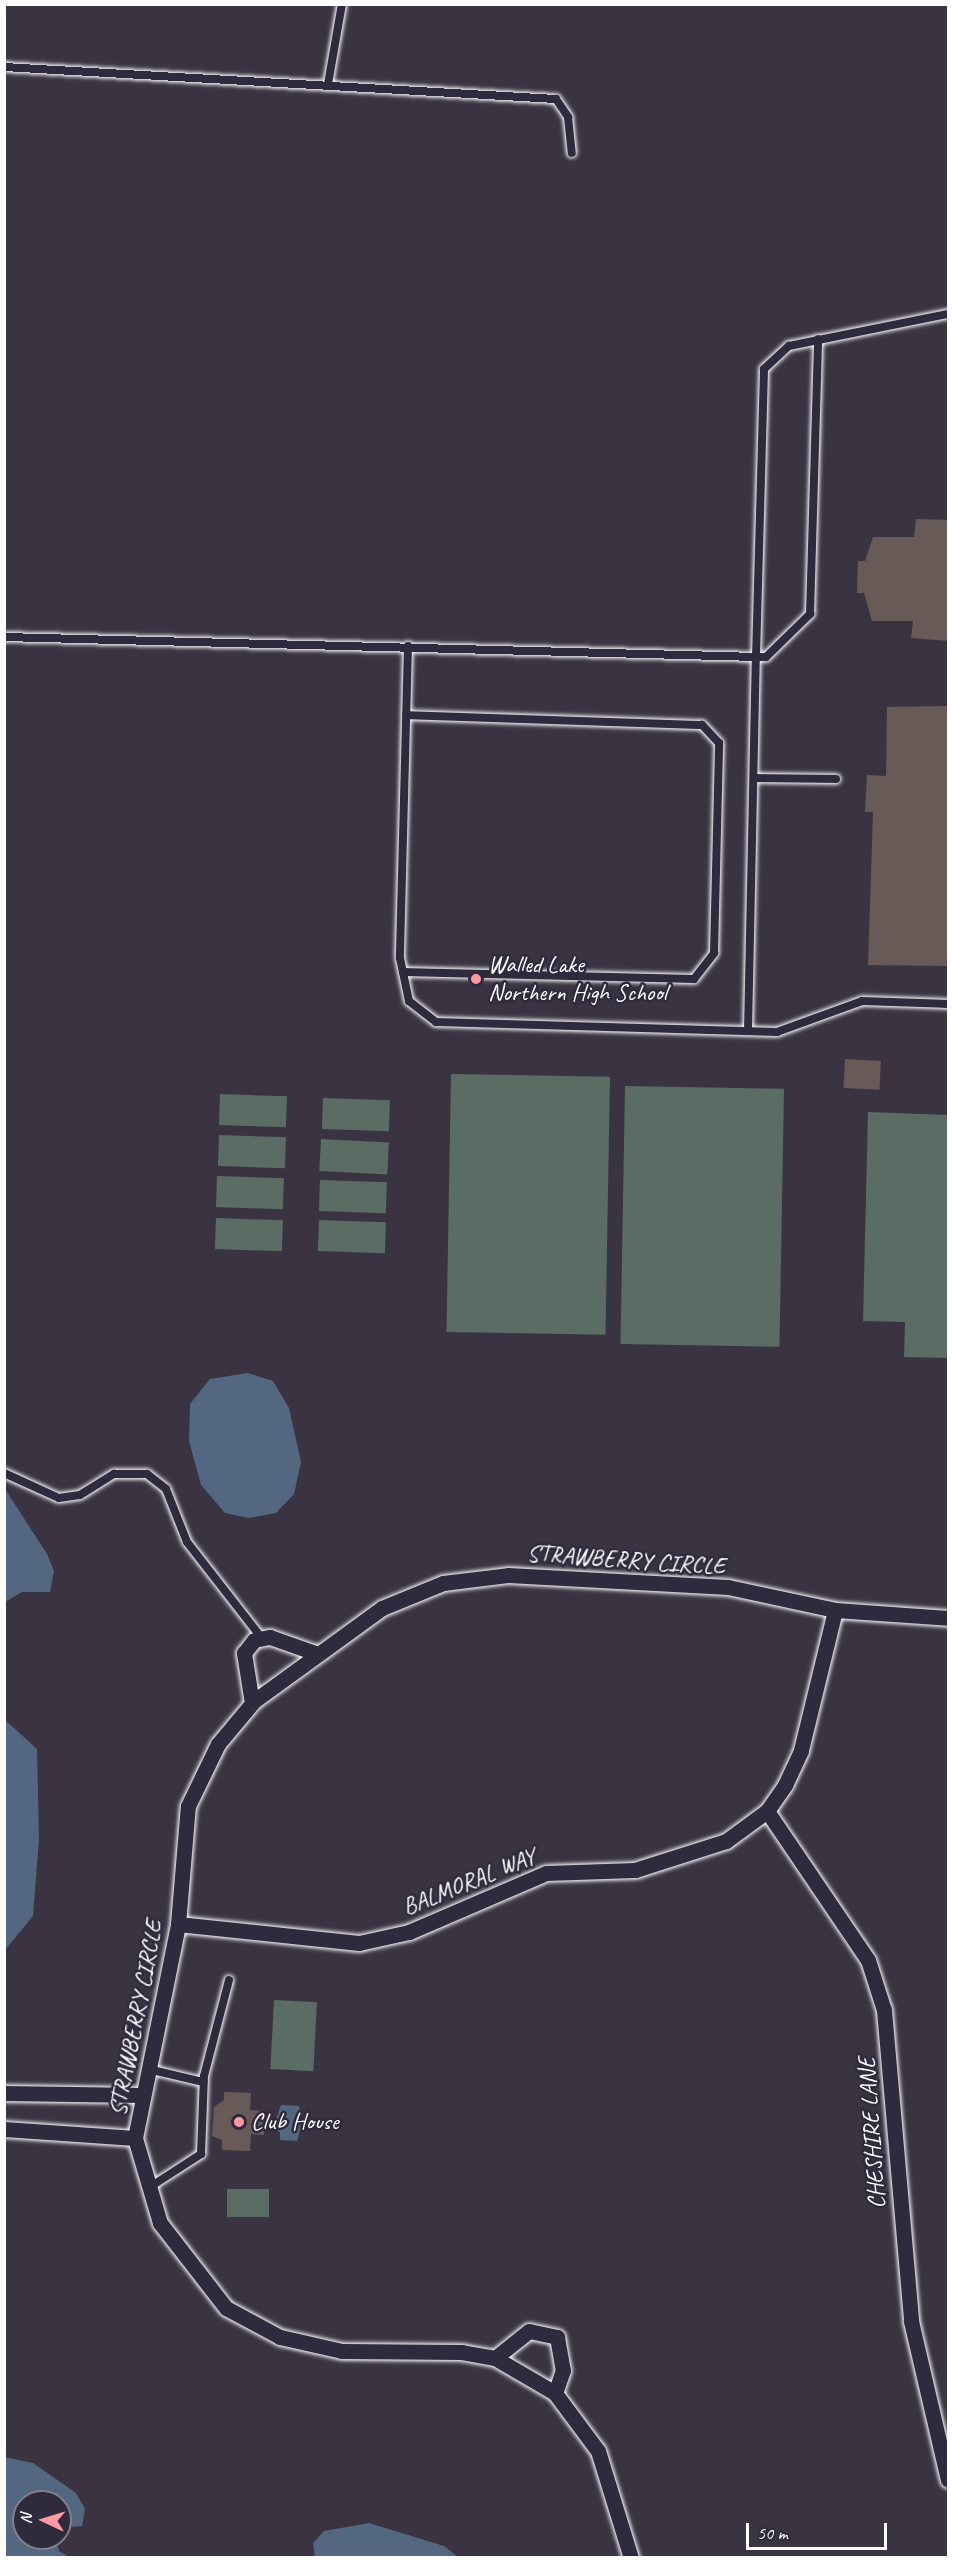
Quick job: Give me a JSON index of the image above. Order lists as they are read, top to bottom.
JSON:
{
  "streets": {
    "street": ["STRAWBERRY CIRCLE", "BALMORAL WAY", "CHESHIRE LANE"]
  },
  "crossings": [
    ["STRAWBERRY CIRCLE", "BALMORAL WAY"],
    ["BALMORAL WAY", "CHESHIRE LANE"]
  ],
  "places": ["Walled Lake Northern High School", "Club House"],
  "scale_bar": "50 m",
  "north": "left"
}
